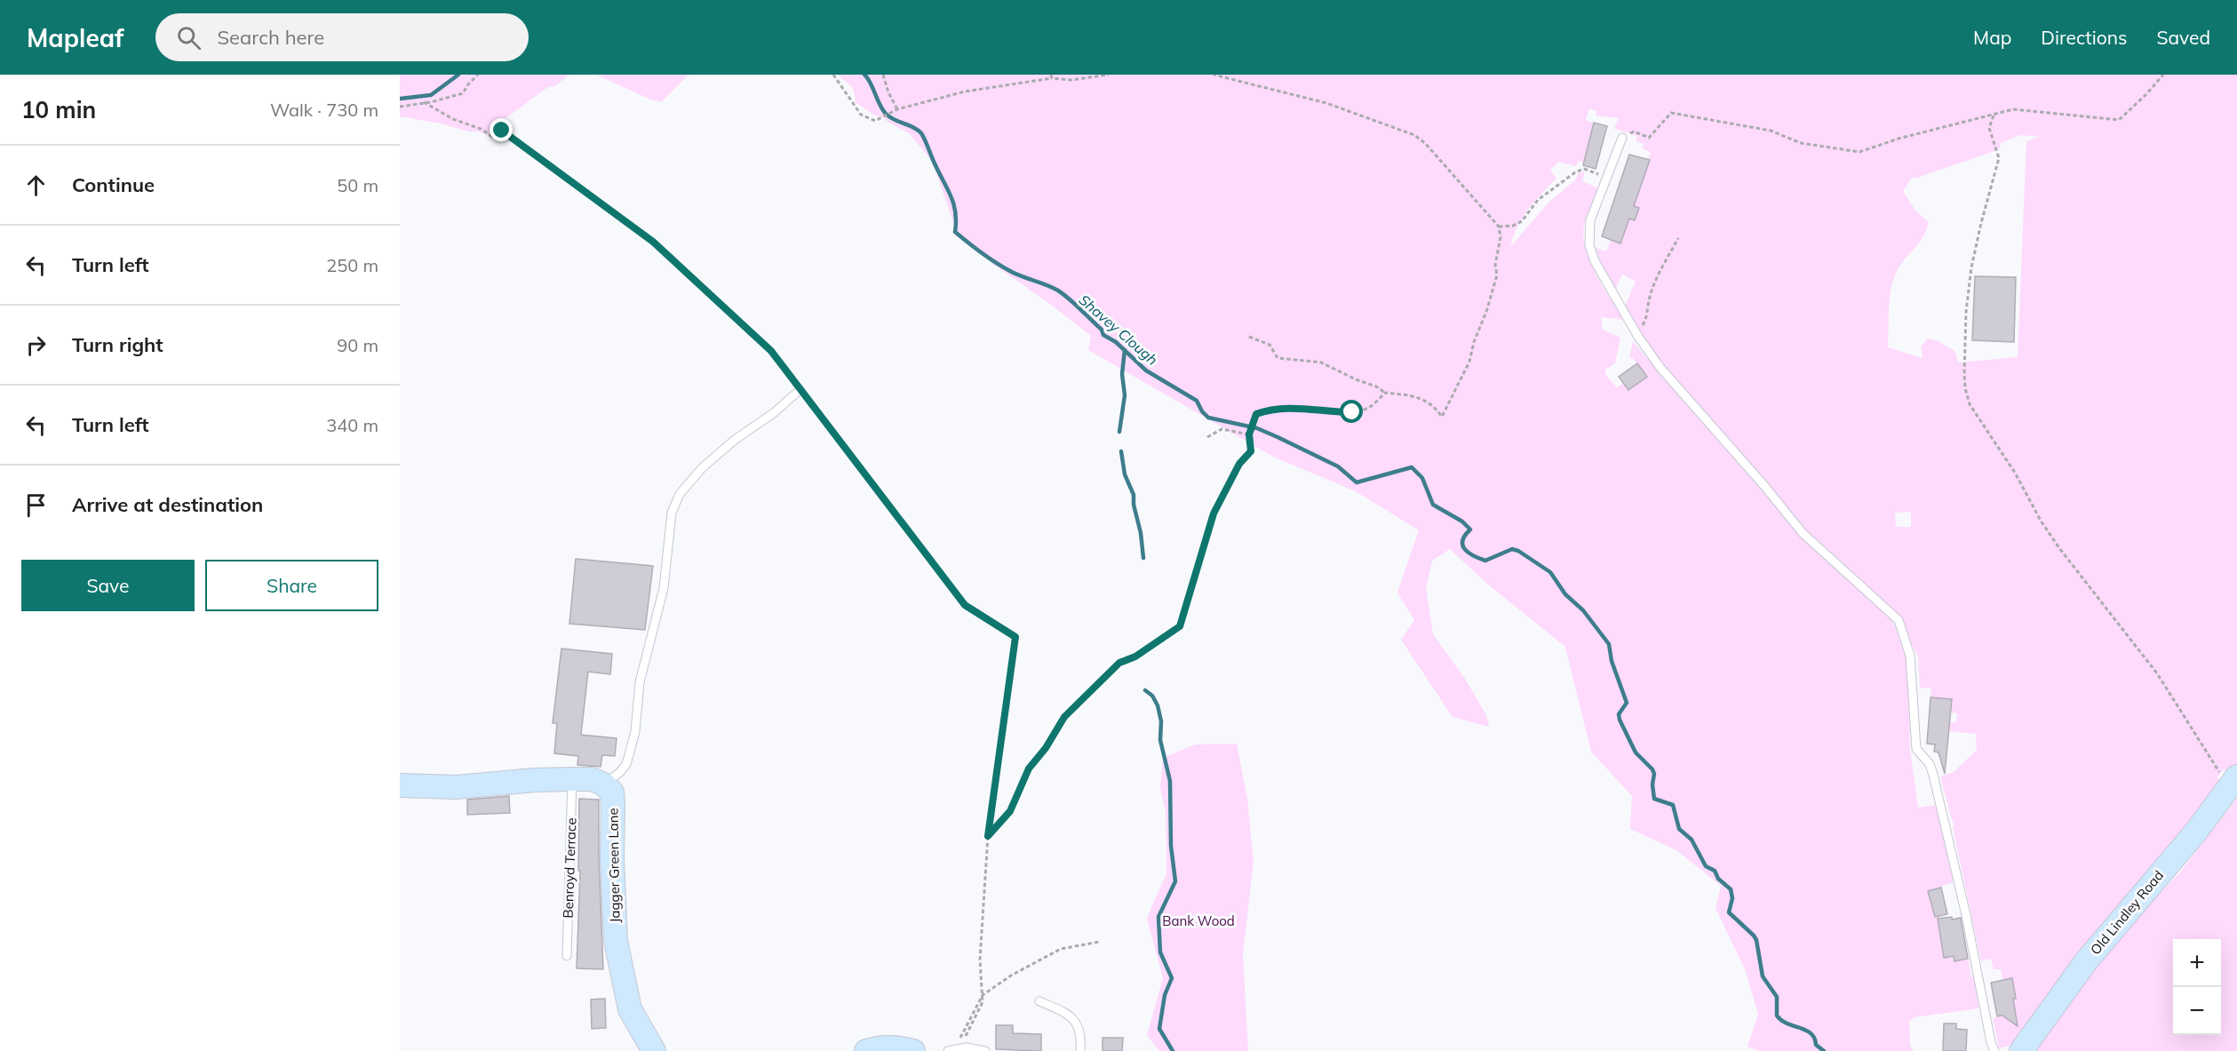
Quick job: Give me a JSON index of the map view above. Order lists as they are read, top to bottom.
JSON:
{
  "streets": {
    "street": ["Jagger Green Lane", "Old Lindley Road"],
    "lane": ["Benroyd Terrace"]
  },
  "water": ["Shavey Clough"],
  "parks": ["Bank Wood"],
  "page": {
    "header": "Mapleaf",
    "search": "Search here",
    "nav": ["Map", "Directions", "Saved"],
    "heading": ["10 min", "Walk · 730 m"],
    "list": [
      ["Continue", "50 m"],
      ["Turn left", "250 m"],
      ["Turn right", "90 m"],
      ["Turn left", "340 m"],
      "Arrive at destination"
    ],
    "buttons": ["Save", "Share"],
    "map_buttons": ["+", "−"]
  }
}
